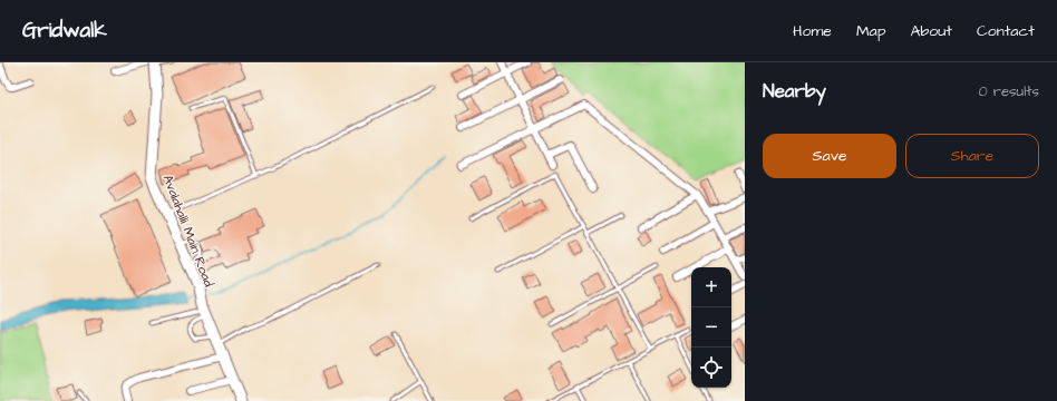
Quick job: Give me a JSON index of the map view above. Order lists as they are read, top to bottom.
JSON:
{
  "streets": {
    "main road": ["Avalahalli Main Road"]
  },
  "page": {
    "header": "Gridwalk",
    "nav": [
      "Home",
      "Map",
      "About",
      "Contact"
    ],
    "heading": ["Nearby", "0 results"],
    "buttons": ["Save", "Share"],
    "map_buttons": ["+", "−"]
  }
}
